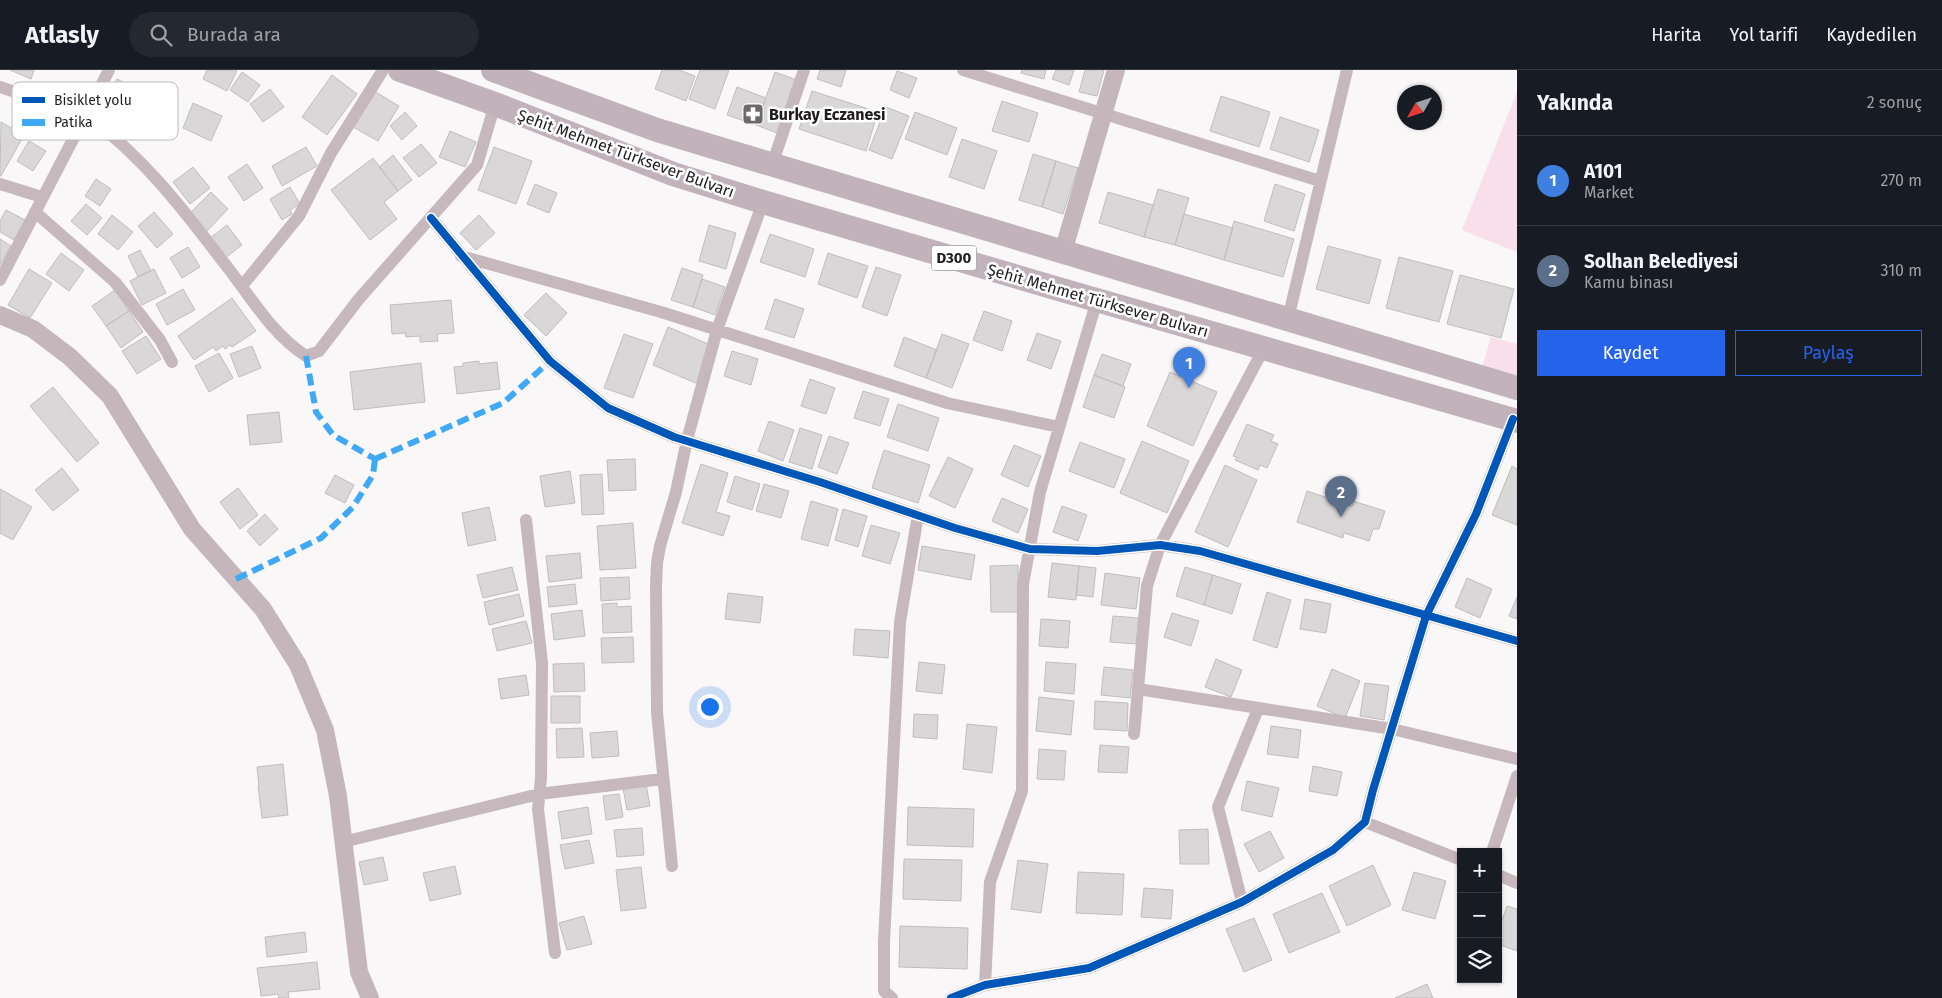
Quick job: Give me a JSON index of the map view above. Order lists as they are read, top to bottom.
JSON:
{
  "streets": {
    "highway": ["Şehit Mehmet Türksever Bulvarı", "D300"]
  },
  "places": {
    "pharmacy": ["Burkay Eczanesi"]
  },
  "legend": ["Bisiklet yolu", "Patika"],
  "north": "bottom left",
  "page": {
    "header": "Atlasly",
    "search": "Burada ara",
    "nav": ["Harita", "Yol tarifi", "Kaydedilen"],
    "heading": ["Yakında", "2 sonuç"],
    "list": [
      {
        "mark": "1",
        "name": "A101",
        "note": "Market",
        "value": "270 m"
      },
      {
        "mark": "2",
        "name": "Solhan Belediyesi",
        "note": "Kamu binası",
        "value": "310 m"
      }
    ],
    "buttons": ["Kaydet", "Paylaş"],
    "pins": ["1", "2"],
    "map_buttons": ["+", "−"]
  }
}
